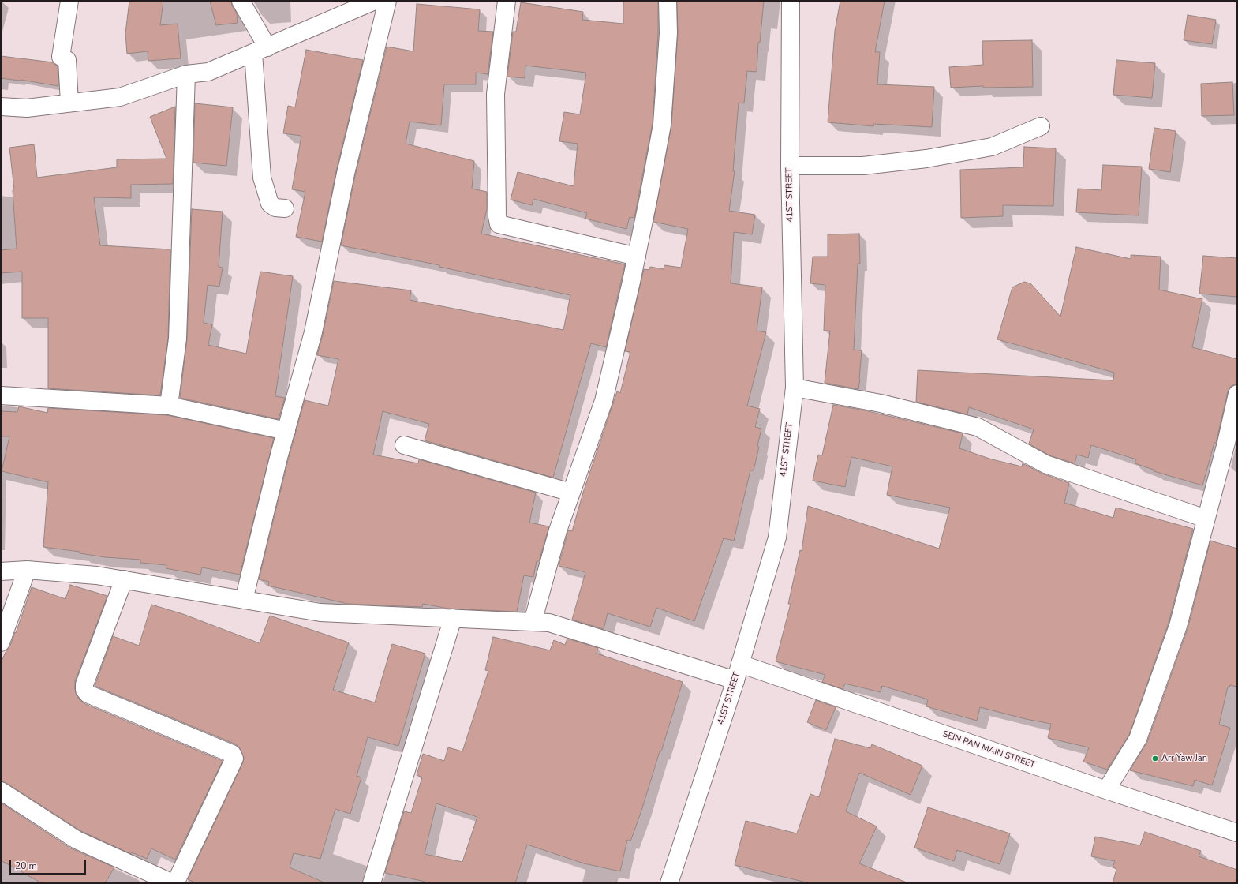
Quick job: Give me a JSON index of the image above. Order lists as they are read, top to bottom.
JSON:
{
  "streets": {
    "street": ["41ST STREET", "SEIN PAN MAIN STREET"]
  },
  "crossings": [
    ["41ST STREET", "SEIN PAN MAIN STREET"]
  ],
  "places": ["Arr Yaw Jan"],
  "scale_bar": "20 m"
}
